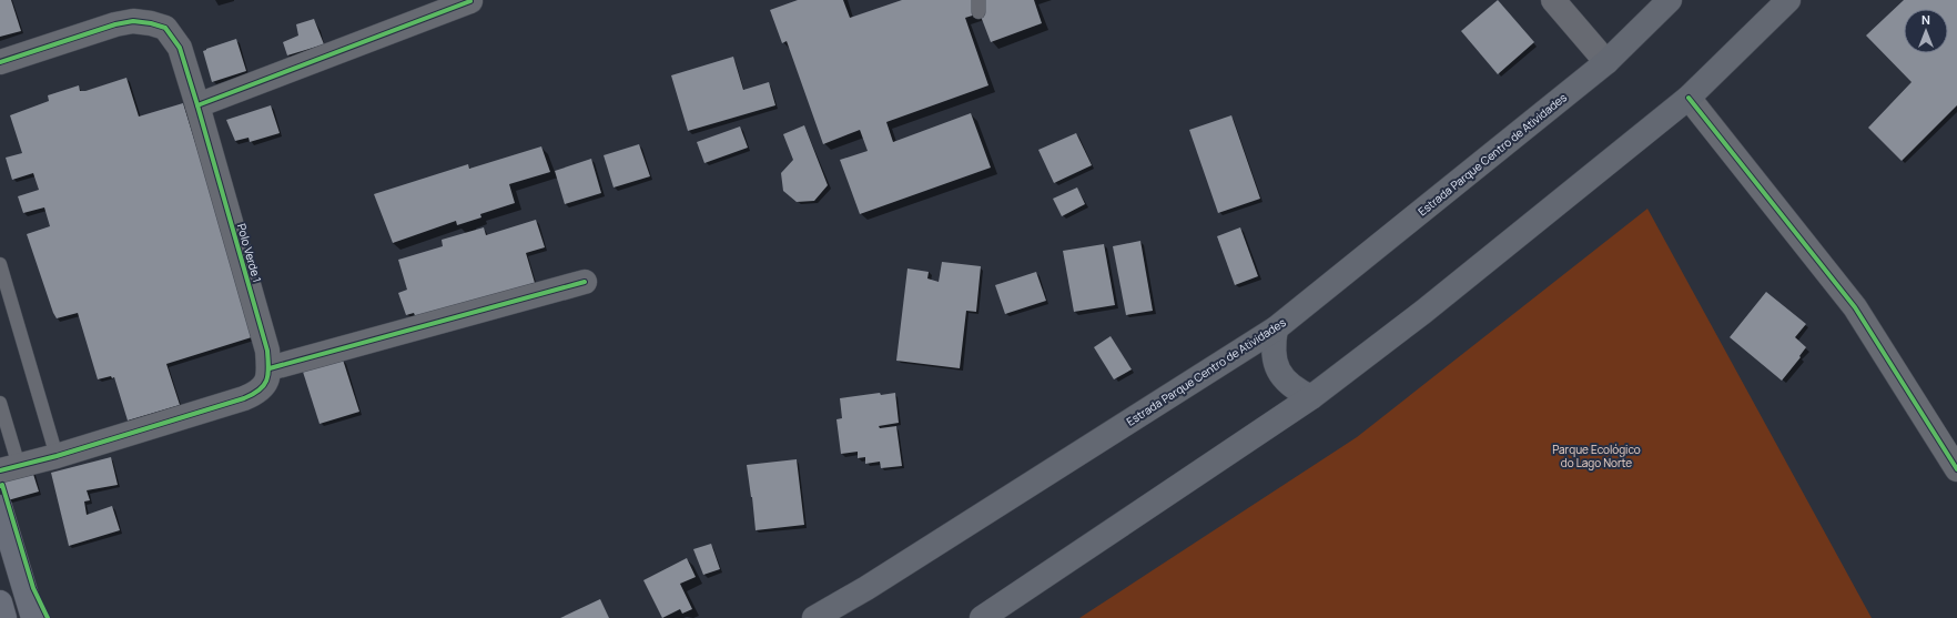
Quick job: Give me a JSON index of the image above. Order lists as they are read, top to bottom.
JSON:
{
  "streets": {
    "main road": ["Estrada Parque Centro de Atividades"],
    "street": ["Polo Verde 1"]
  },
  "parks": ["Parque Ecológico do Lago Norte"],
  "north": "top"
}
